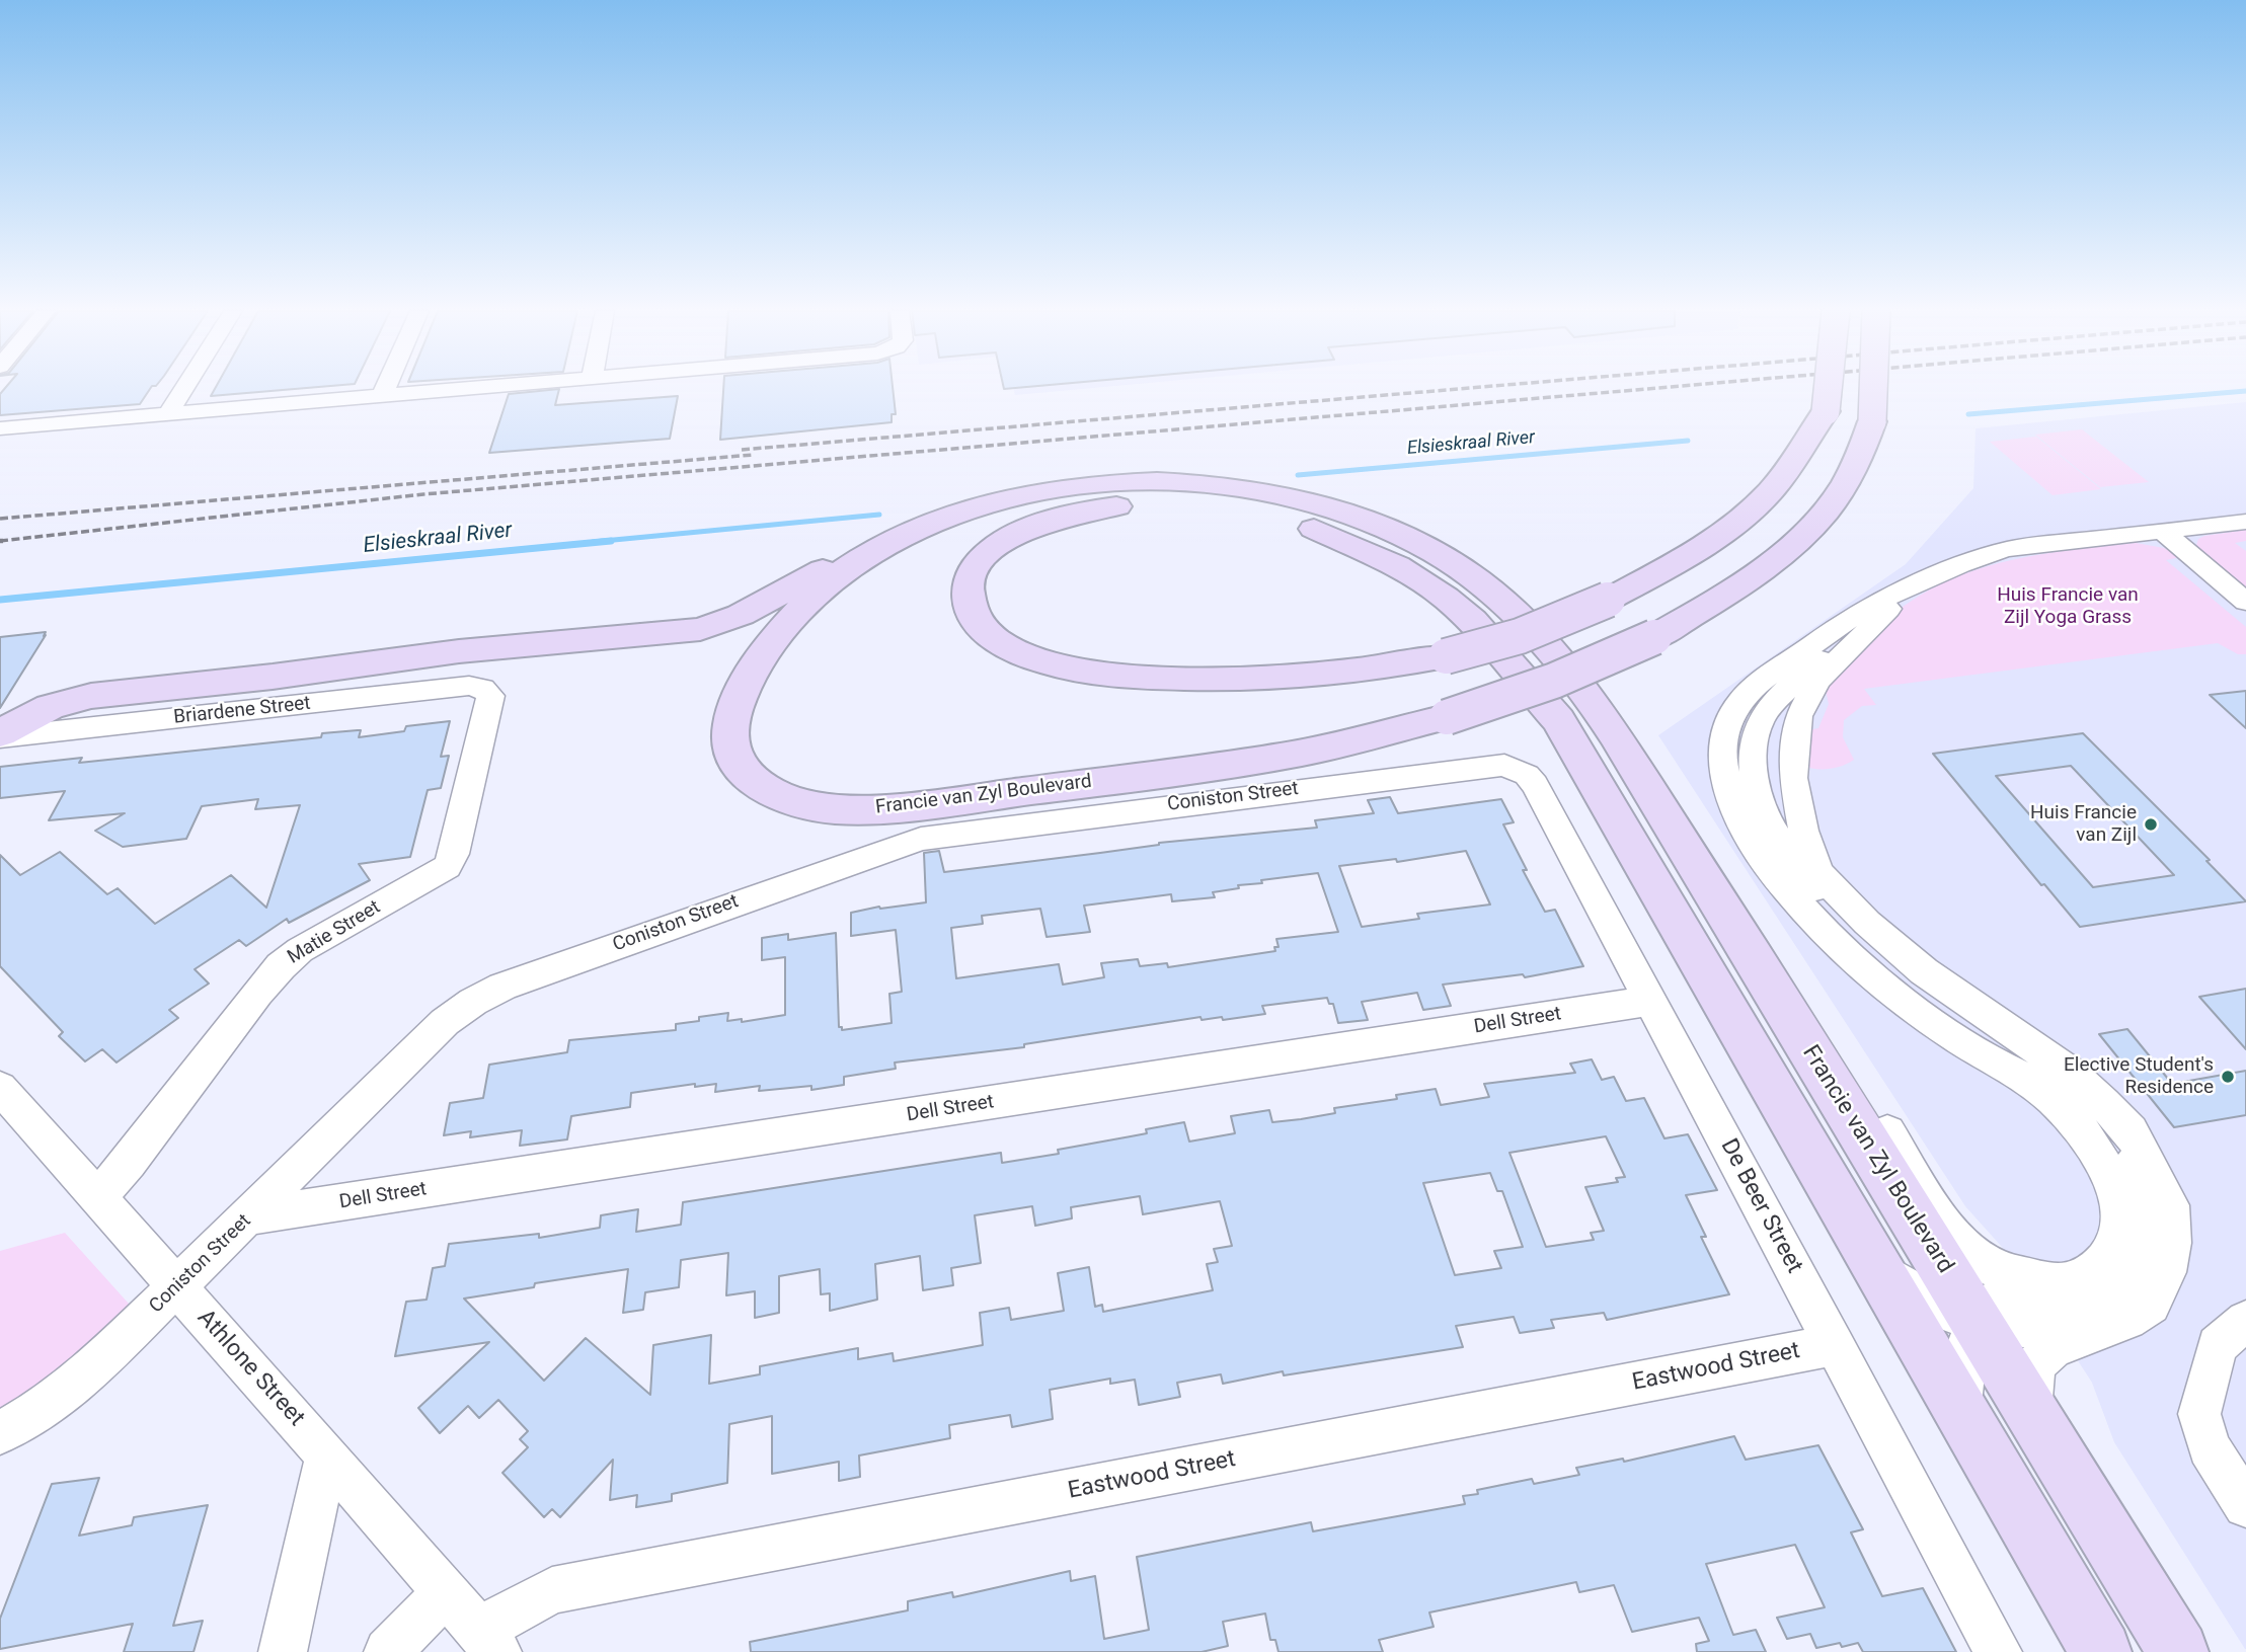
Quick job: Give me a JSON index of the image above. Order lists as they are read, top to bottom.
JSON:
{
  "streets": {
    "main road": ["Francie van Zyl Boulevard"],
    "street": [
      "Briardene Street",
      "Coniston Street",
      "Matie Street",
      "Dell Street",
      "De Beer Street",
      "Eastwood Street",
      "Athlone Street"
    ]
  },
  "crossings": [
    ["Briardene Street", "Matie Street"],
    ["Coniston Street", "Dell Street"],
    ["Coniston Street", "De Beer Street"],
    ["Coniston Street", "Athlone Street"],
    ["Matie Street", "Athlone Street"],
    ["Dell Street", "De Beer Street"],
    ["De Beer Street", "Eastwood Street"],
    ["Eastwood Street", "Athlone Street"]
  ],
  "water": ["Elsieskraal River"],
  "parks": ["Huis Francie van Zijl Yoga Grass"],
  "places": ["Huis Francie van Zijl", "Elective Student's Residence"]
}
